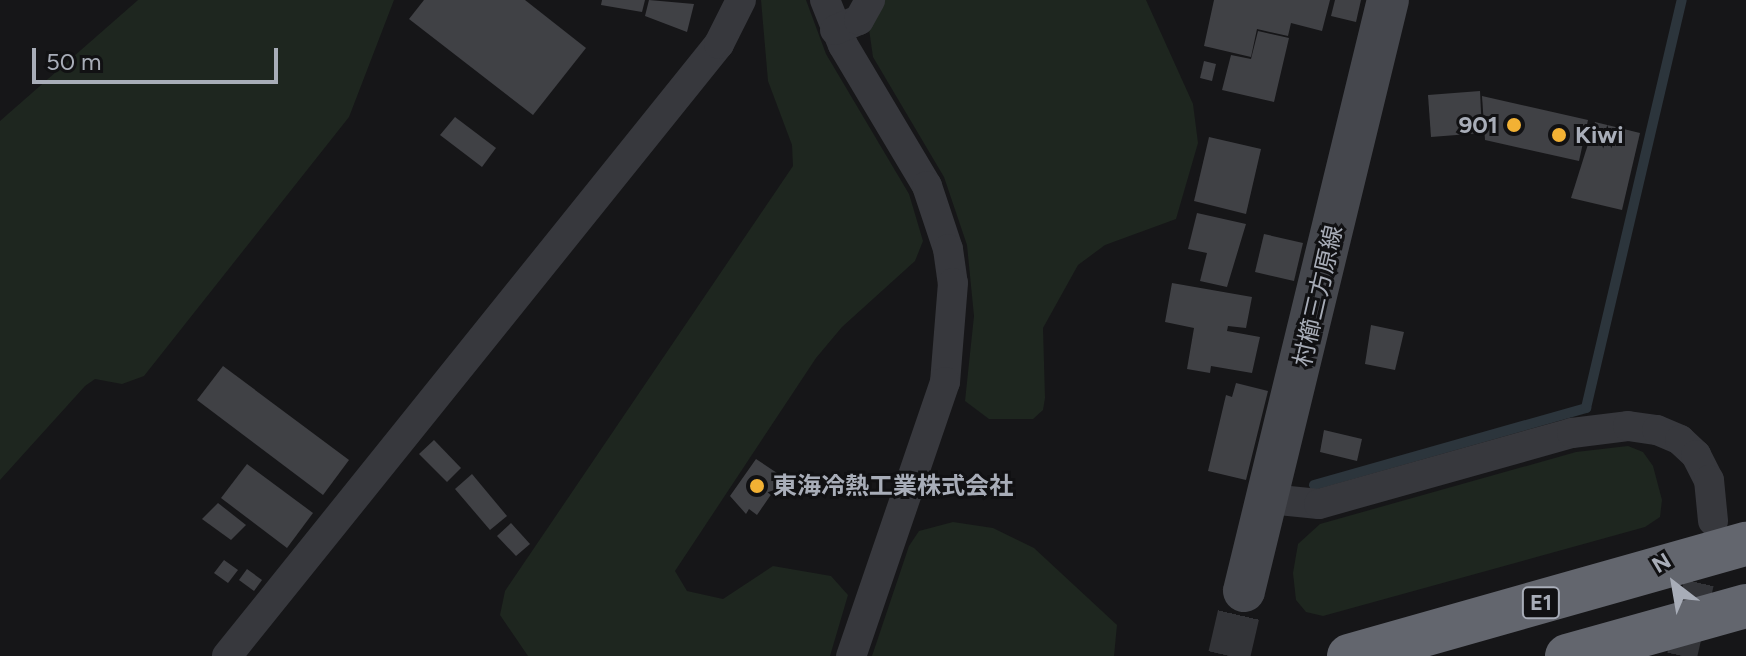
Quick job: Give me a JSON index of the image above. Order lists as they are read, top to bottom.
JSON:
{
  "streets": {
    "highway": ["E1"],
    "main road": ["村櫛三方原線"]
  },
  "places": ["901", "Kiwi", "東海冷熱工業株式会社"],
  "scale_bar": "50 m",
  "north": "top left"
}
